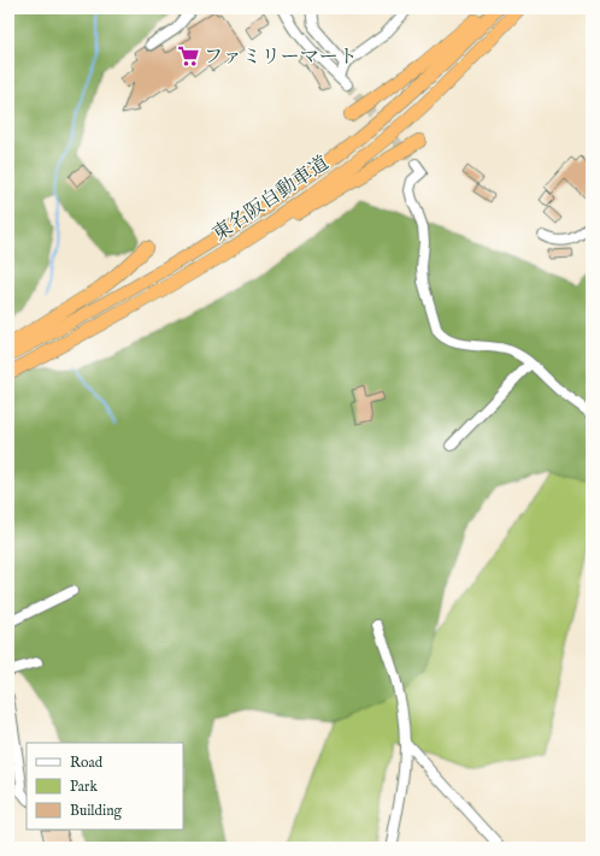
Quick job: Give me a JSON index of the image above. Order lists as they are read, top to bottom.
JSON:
{
  "streets": {
    "highway": ["東名阪自動車道"]
  },
  "places": {
    "supermarket": ["ファミリーマート"]
  },
  "legend": ["Road", "Park", "Building"]
}
